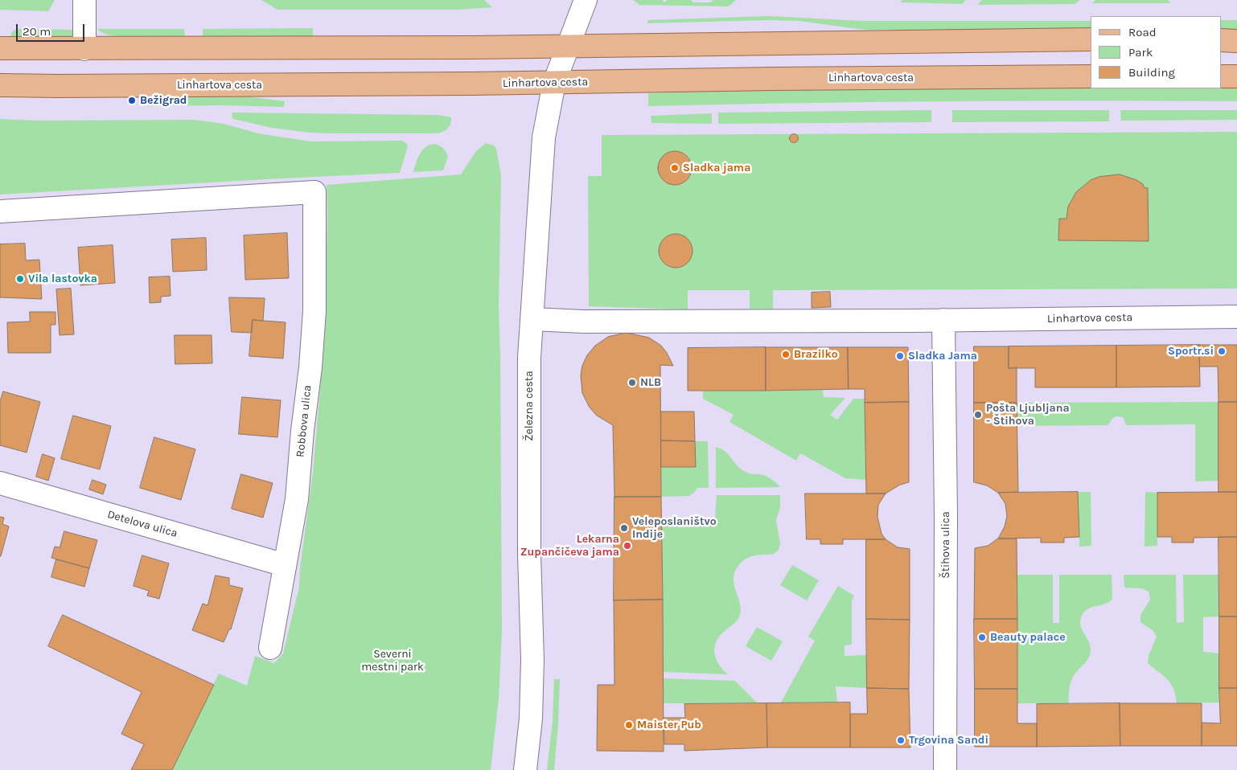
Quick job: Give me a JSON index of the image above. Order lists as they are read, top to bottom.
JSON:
{
  "streets": {
    "main road": ["Linhartova cesta"],
    "street": [
      "Železna cesta",
      "Robbova ulica",
      "Detelova ulica",
      "Štihova ulica"
    ]
  },
  "crossings": [
    ["Linhartova cesta", "Železna cesta"],
    ["Linhartova cesta", "Štihova ulica"],
    ["Robbova ulica", "Detelova ulica"]
  ],
  "parks": ["Severni mestni park"],
  "places": [
    "Bežigrad",
    "Sladka jama",
    "Vila lastovka",
    "Sportr.si",
    "Brazilko",
    "Sladka Jama",
    "NLB",
    "Pošta Ljubljana - Štihova",
    "Veleposlaništvo Indije",
    "Lekarna Zupančičeva jama",
    "Beauty palace",
    "Maister Pub",
    "Trgovina Sandi"
  ],
  "legend": ["Road", "Park", "Building"],
  "scale_bar": "20 m"
}
